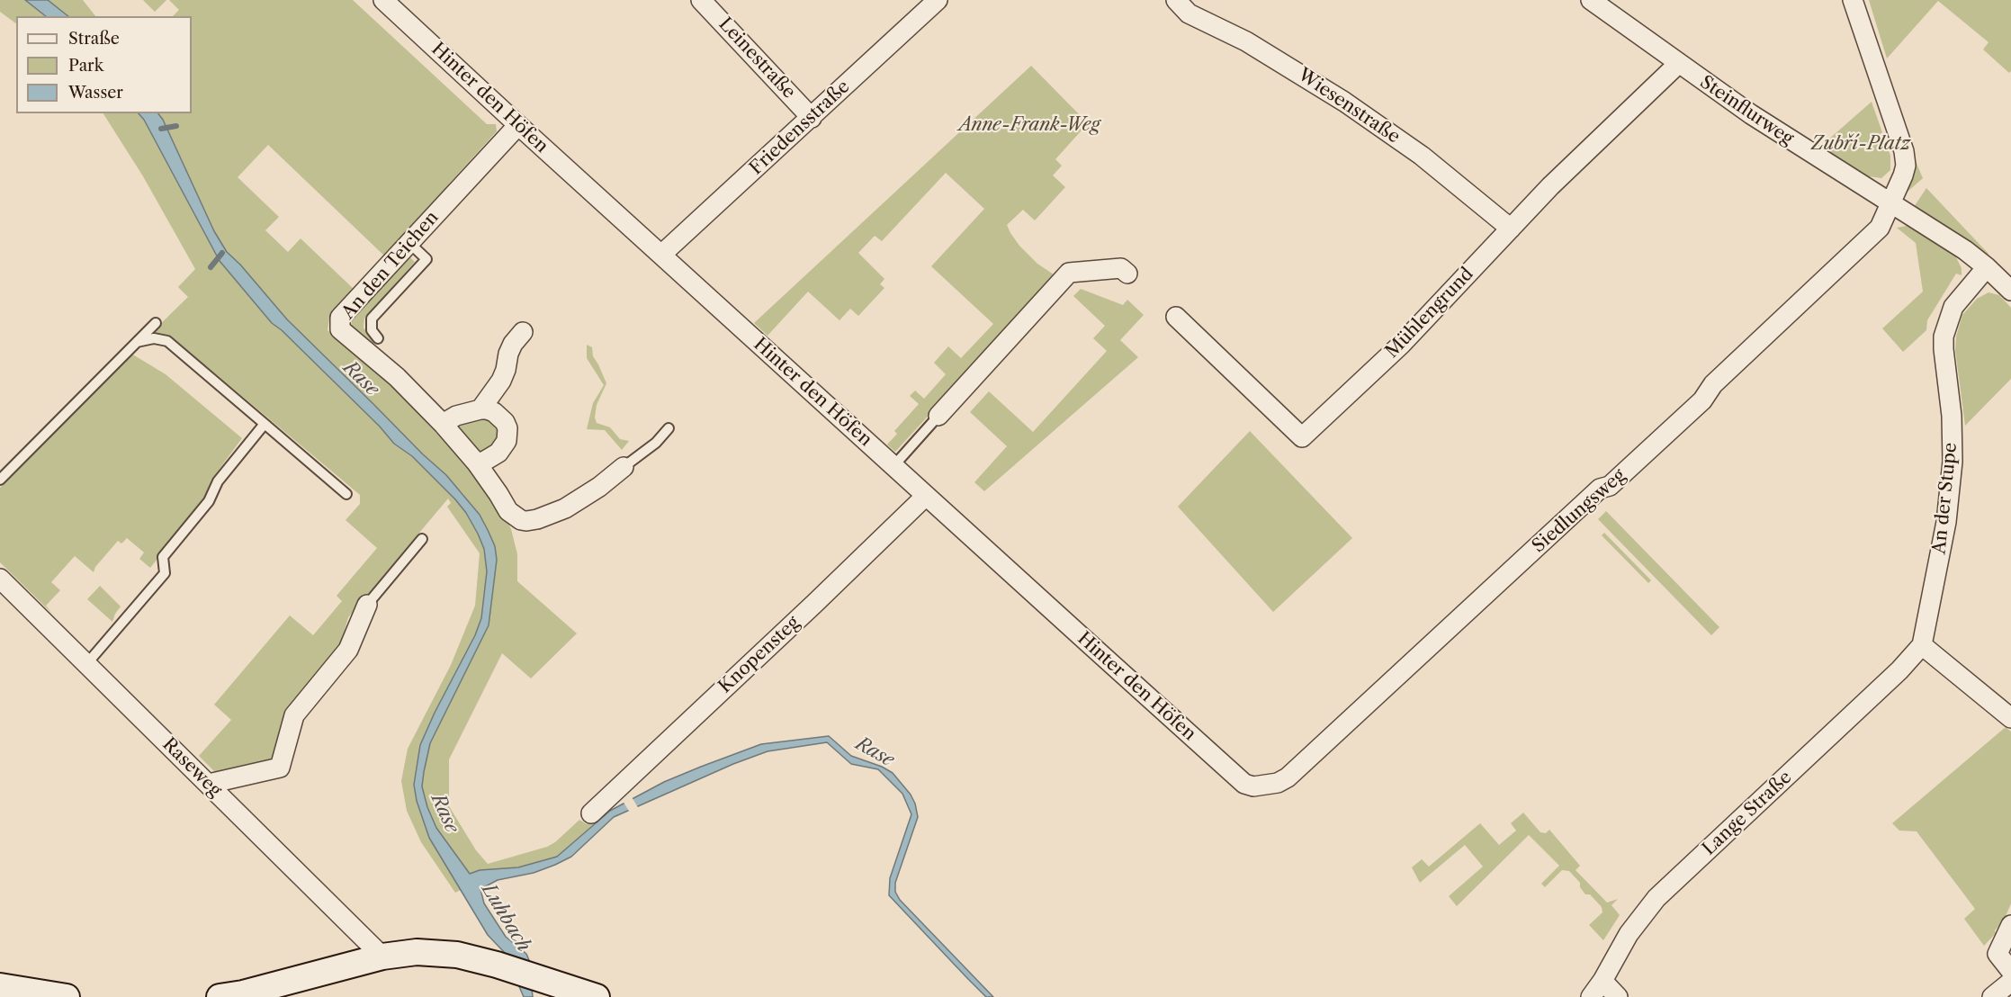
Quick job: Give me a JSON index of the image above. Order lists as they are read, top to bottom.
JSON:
{
  "streets": {
    "street": [
      "Leinestraße",
      "Hinter den Höfen",
      "Wiesenstraße",
      "Steinflurweg",
      "Friedensstraße",
      "An den Teichen",
      "Mühlengrund",
      "An der Stupe",
      "Siedlungsweg",
      "Knopensteg",
      "Raseweg",
      "Lange Straße"
    ]
  },
  "crossings": [
    ["Leinestraße", "Friedensstraße"],
    ["Hinter den Höfen", "Friedensstraße"],
    ["Hinter den Höfen", "An den Teichen"],
    ["Hinter den Höfen", "Siedlungsweg"],
    ["Hinter den Höfen", "Knopensteg"],
    ["Wiesenstraße", "Mühlengrund"],
    ["Steinflurweg", "Mühlengrund"],
    ["Steinflurweg", "An der Stupe"],
    ["Steinflurweg", "Siedlungsweg"],
    ["An der Stupe", "Lange Straße"]
  ],
  "water": ["Rase", "Luhbach"],
  "parks": ["Anne-Frank-Weg", "Zubří-Platz"],
  "legend": ["Straße", "Park", "Wasser"]
}
